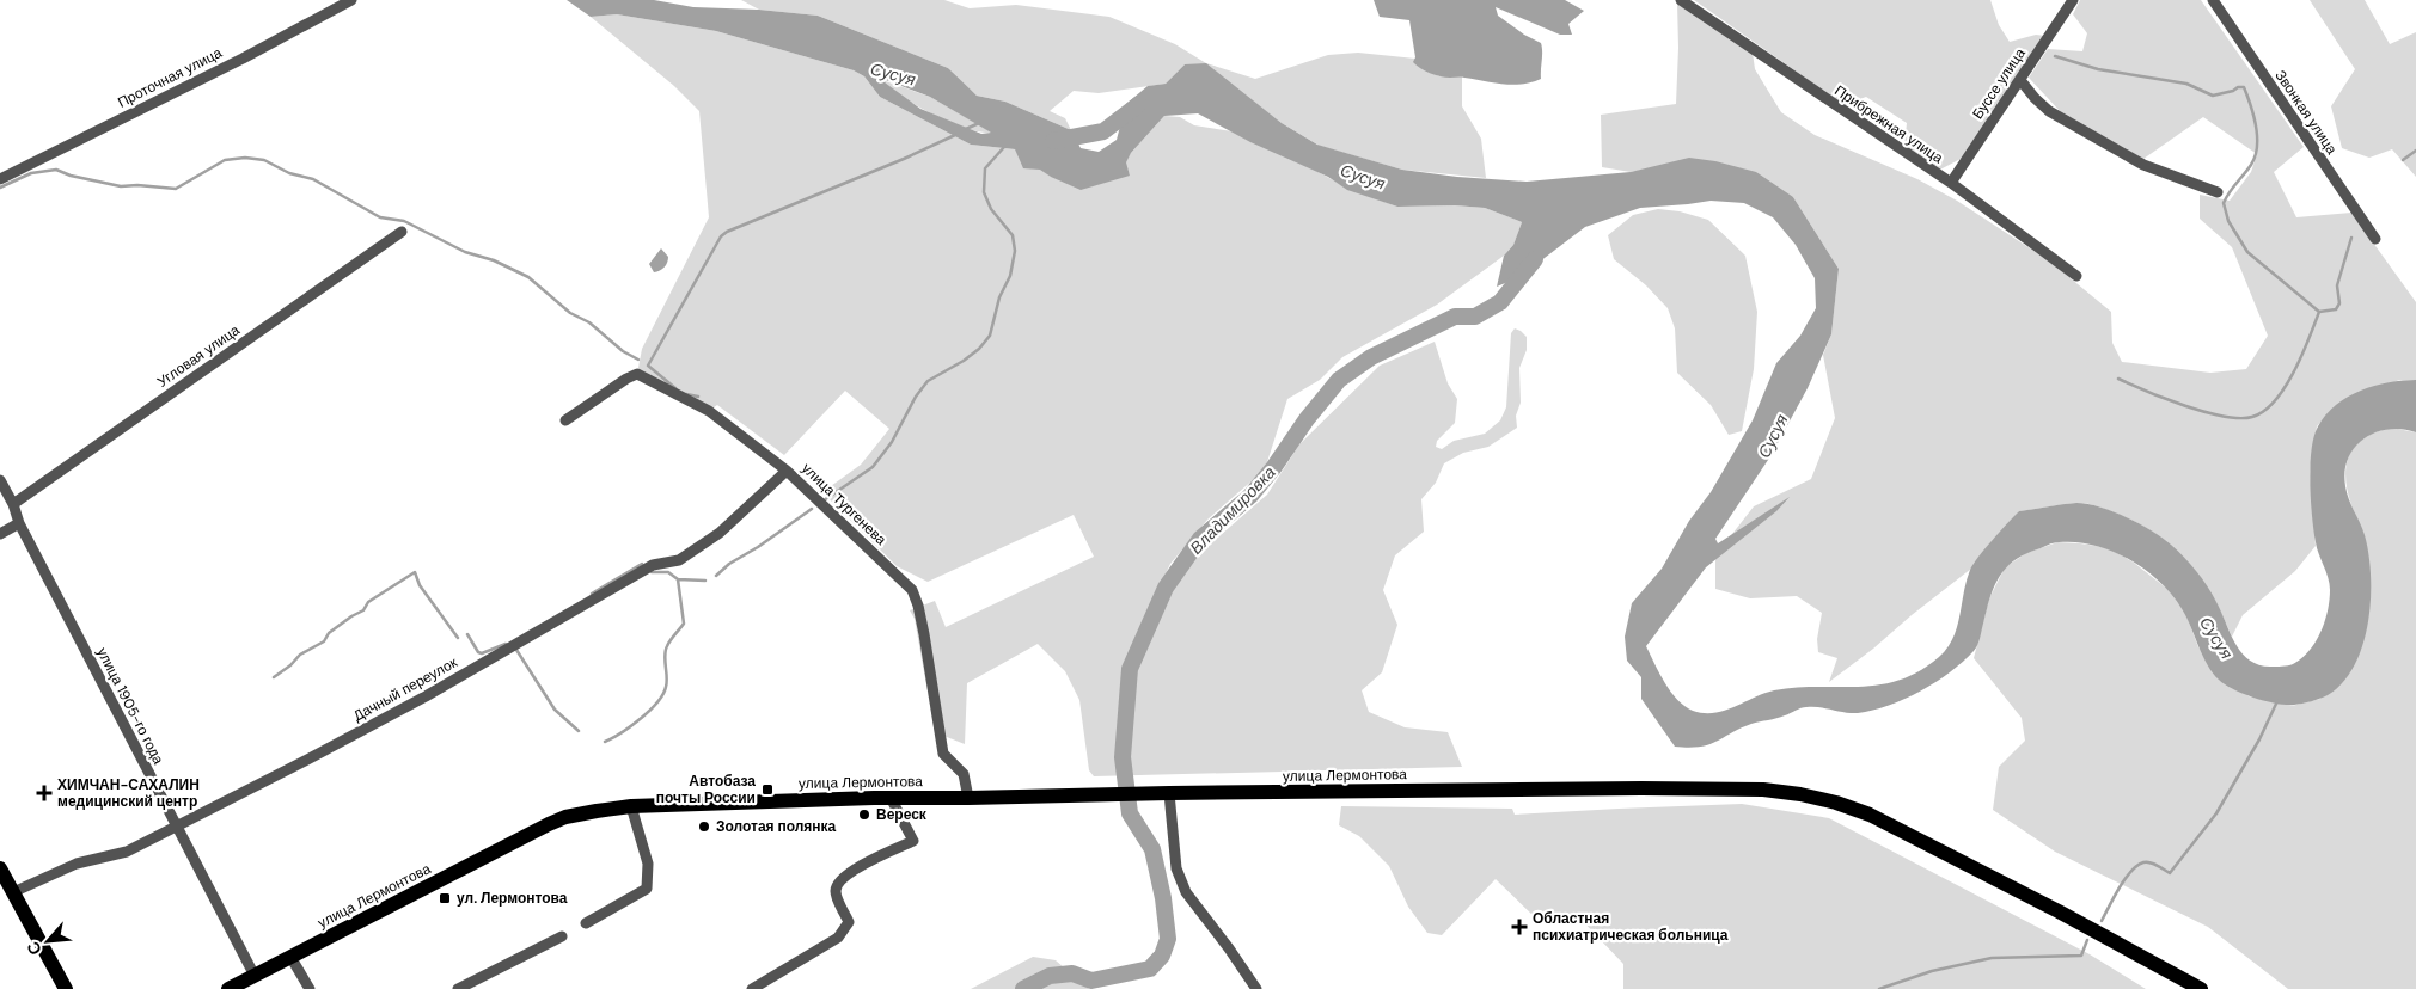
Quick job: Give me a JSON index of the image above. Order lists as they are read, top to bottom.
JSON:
{
  "streets": {
    "highway": ["улица Лермонтова"],
    "street": [
      "Проточная улица",
      "Буссе улица",
      "Звонкая улица",
      "Прибрежная улица",
      "Угловая улица",
      "улица Тургенева",
      "Дачный переулок",
      "улица 1905-го года"
    ]
  },
  "crossings": [
    ["Буссе улица", "Прибрежная улица"],
    ["Угловая улица", "улица 1905-го года"],
    ["улица Тургенева", "Дачный переулок"],
    ["улица Тургенева", "улица Лермонтова"],
    ["Дачный переулок", "улица 1905-го года"],
    ["улица 1905-го года", "улица Лермонтова"]
  ],
  "water": ["Сусуя", "Владимировка"],
  "places": {
    "transit": ["Автобаза почты России", "ул. Лермонтова"],
    "health": ["ХИМЧАН-САХАЛИН медицинский центр", "Областная психиатрическая больница"],
    "other": ["Вереск", "Золотая полянка"]
  },
  "north": "bottom left"
}
